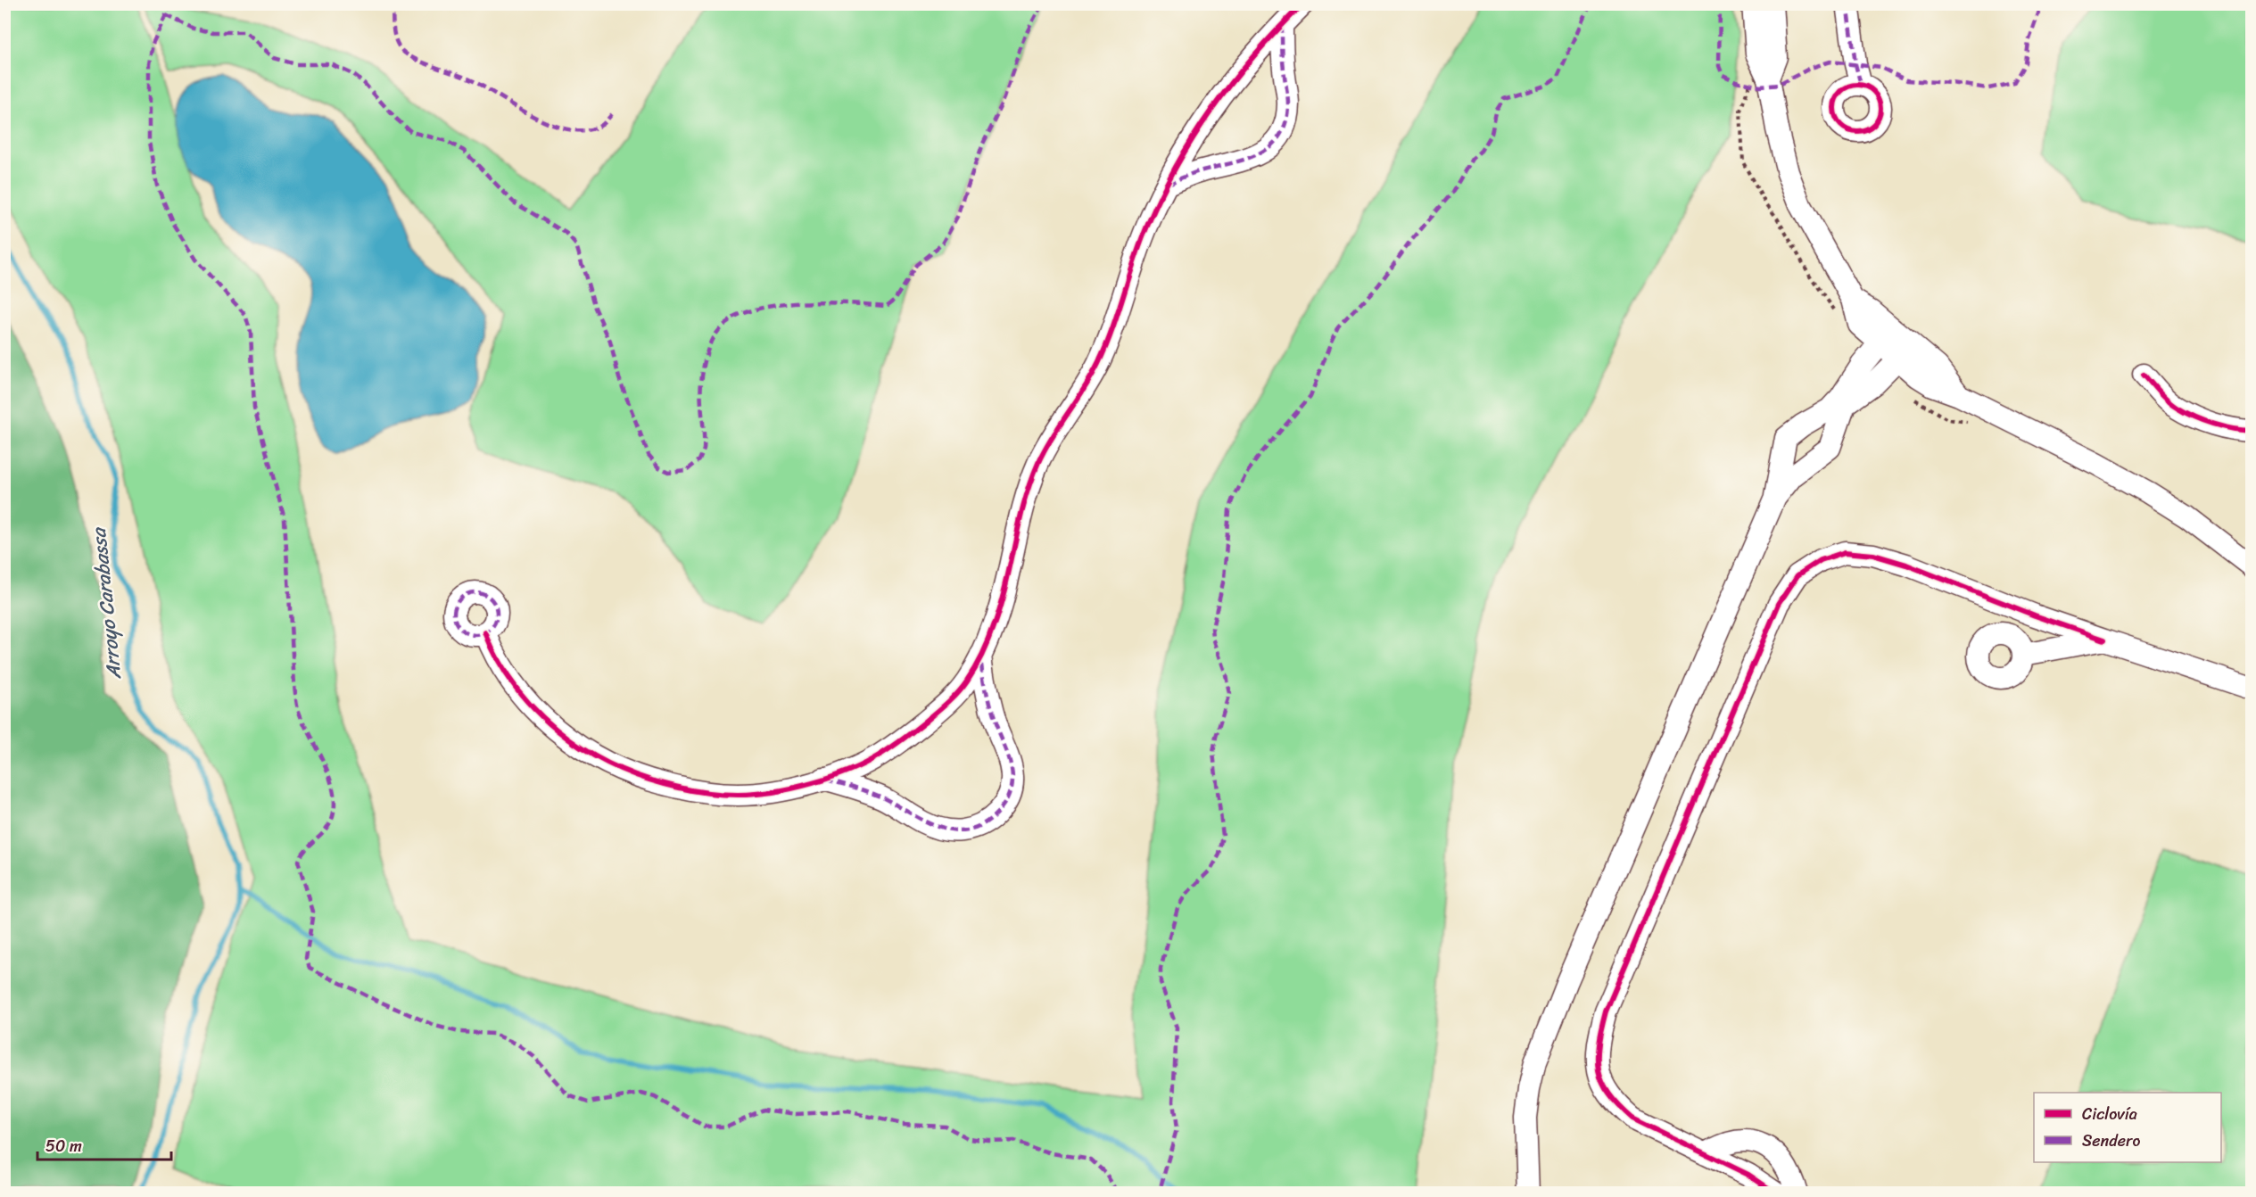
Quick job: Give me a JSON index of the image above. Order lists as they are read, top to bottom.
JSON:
{
  "water": ["Arroyo Carabassa"],
  "legend": ["Ciclovía", "Sendero"],
  "scale_bar": "50 m"
}
